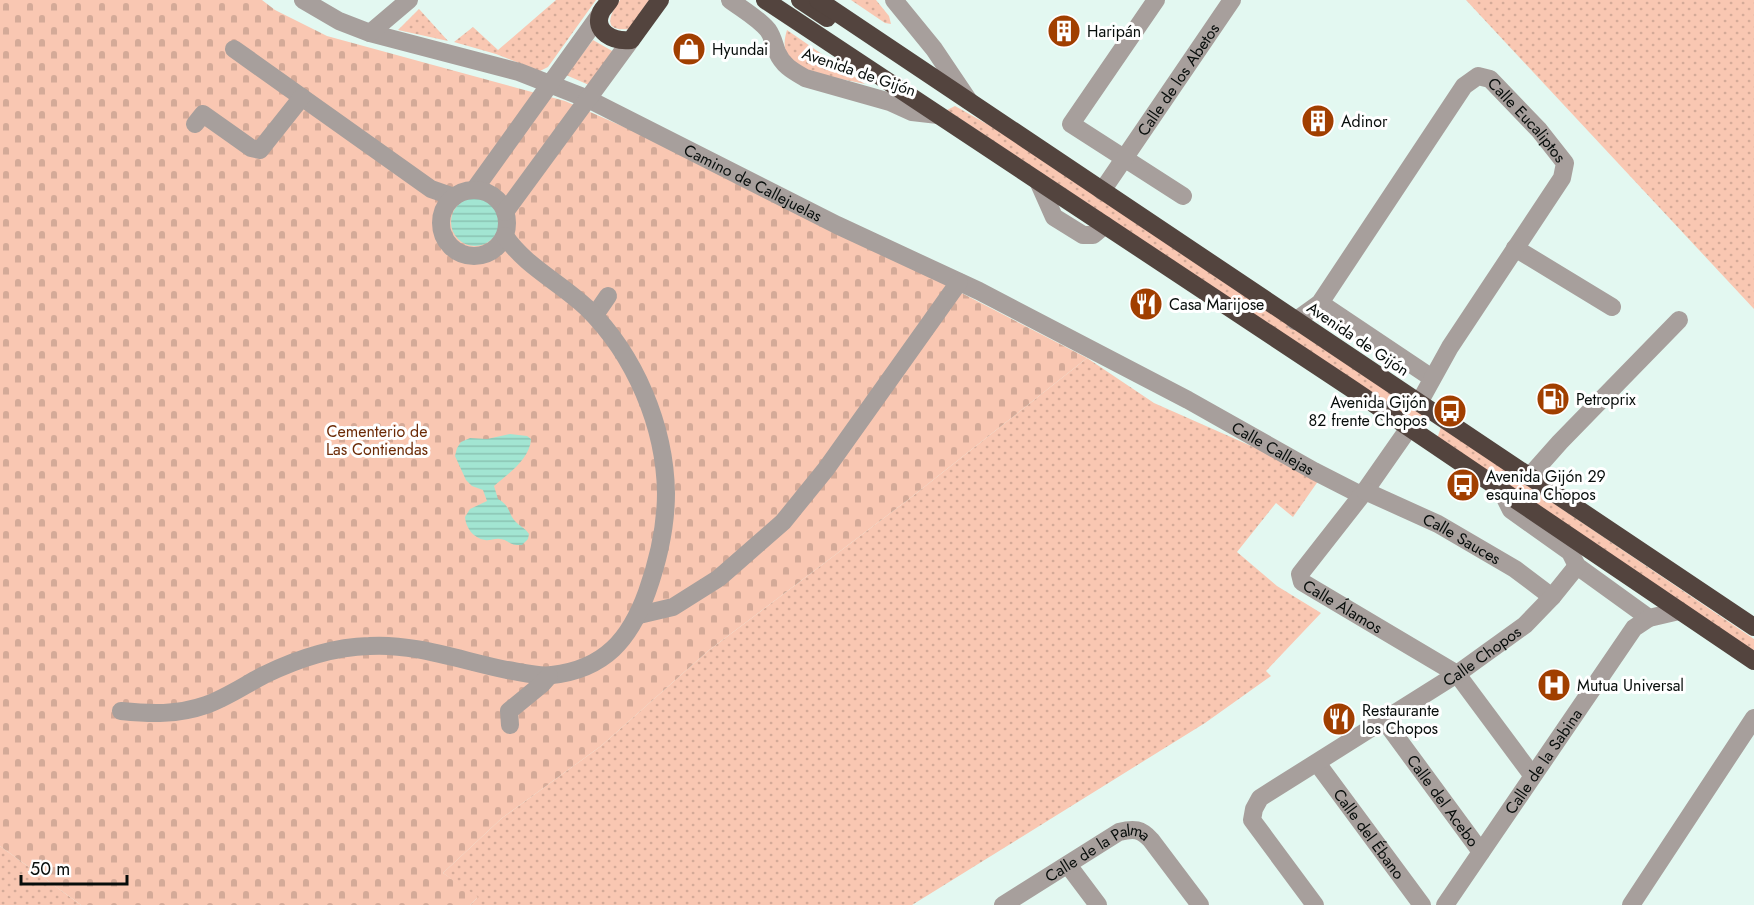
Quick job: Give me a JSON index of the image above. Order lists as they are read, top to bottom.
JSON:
{
  "streets": {
    "highway": ["Avenida de Gijón"],
    "street": [
      "Calle de los Abetos",
      "Calle Eucaliptos",
      "Camino de Callejuelas",
      "Calle Callejas",
      "Calle Sauces",
      "Calle Álamos",
      "Calle Chopos",
      "Calle de la Sabina",
      "Calle del Acebo",
      "Calle del Ébano",
      "Calle de la Palma"
    ]
  },
  "crossings": [
    ["Avenida de Gijón", "Calle de los Abetos"],
    ["Avenida de Gijón", "Calle Eucaliptos"],
    ["Avenida de Gijón", "Calle Álamos"],
    ["Avenida de Gijón", "Calle Chopos"],
    ["Avenida de Gijón", "Calle de la Sabina"],
    ["Camino de Callejuelas", "Calle Callejas"],
    ["Calle Callejas", "Calle Sauces"],
    ["Calle Callejas", "Calle Álamos"],
    ["Calle Sauces", "Calle Álamos"],
    ["Calle Sauces", "Calle Chopos"],
    ["Calle Álamos", "Calle Chopos"],
    ["Calle Chopos", "Calle del Acebo"],
    ["Calle Chopos", "Calle del Ébano"],
    ["Calle de la Sabina", "Calle del Acebo"]
  ],
  "parks": ["Cementerio de Las Contiendas"],
  "places": {
    "building": ["Haripán", "Adinor"],
    "shop": ["Hyundai"],
    "restaurant": ["Casa Marijose", "Restaurante los Chopos"],
    "fuel station": ["Petroprix"],
    "bus stop": ["Avenida Gijón 82 frente Chopos", "Avenida Gijón 29 esquina Chopos"],
    "hospital": ["Mutua Universal"]
  },
  "scale_bar": "50 m"
}
